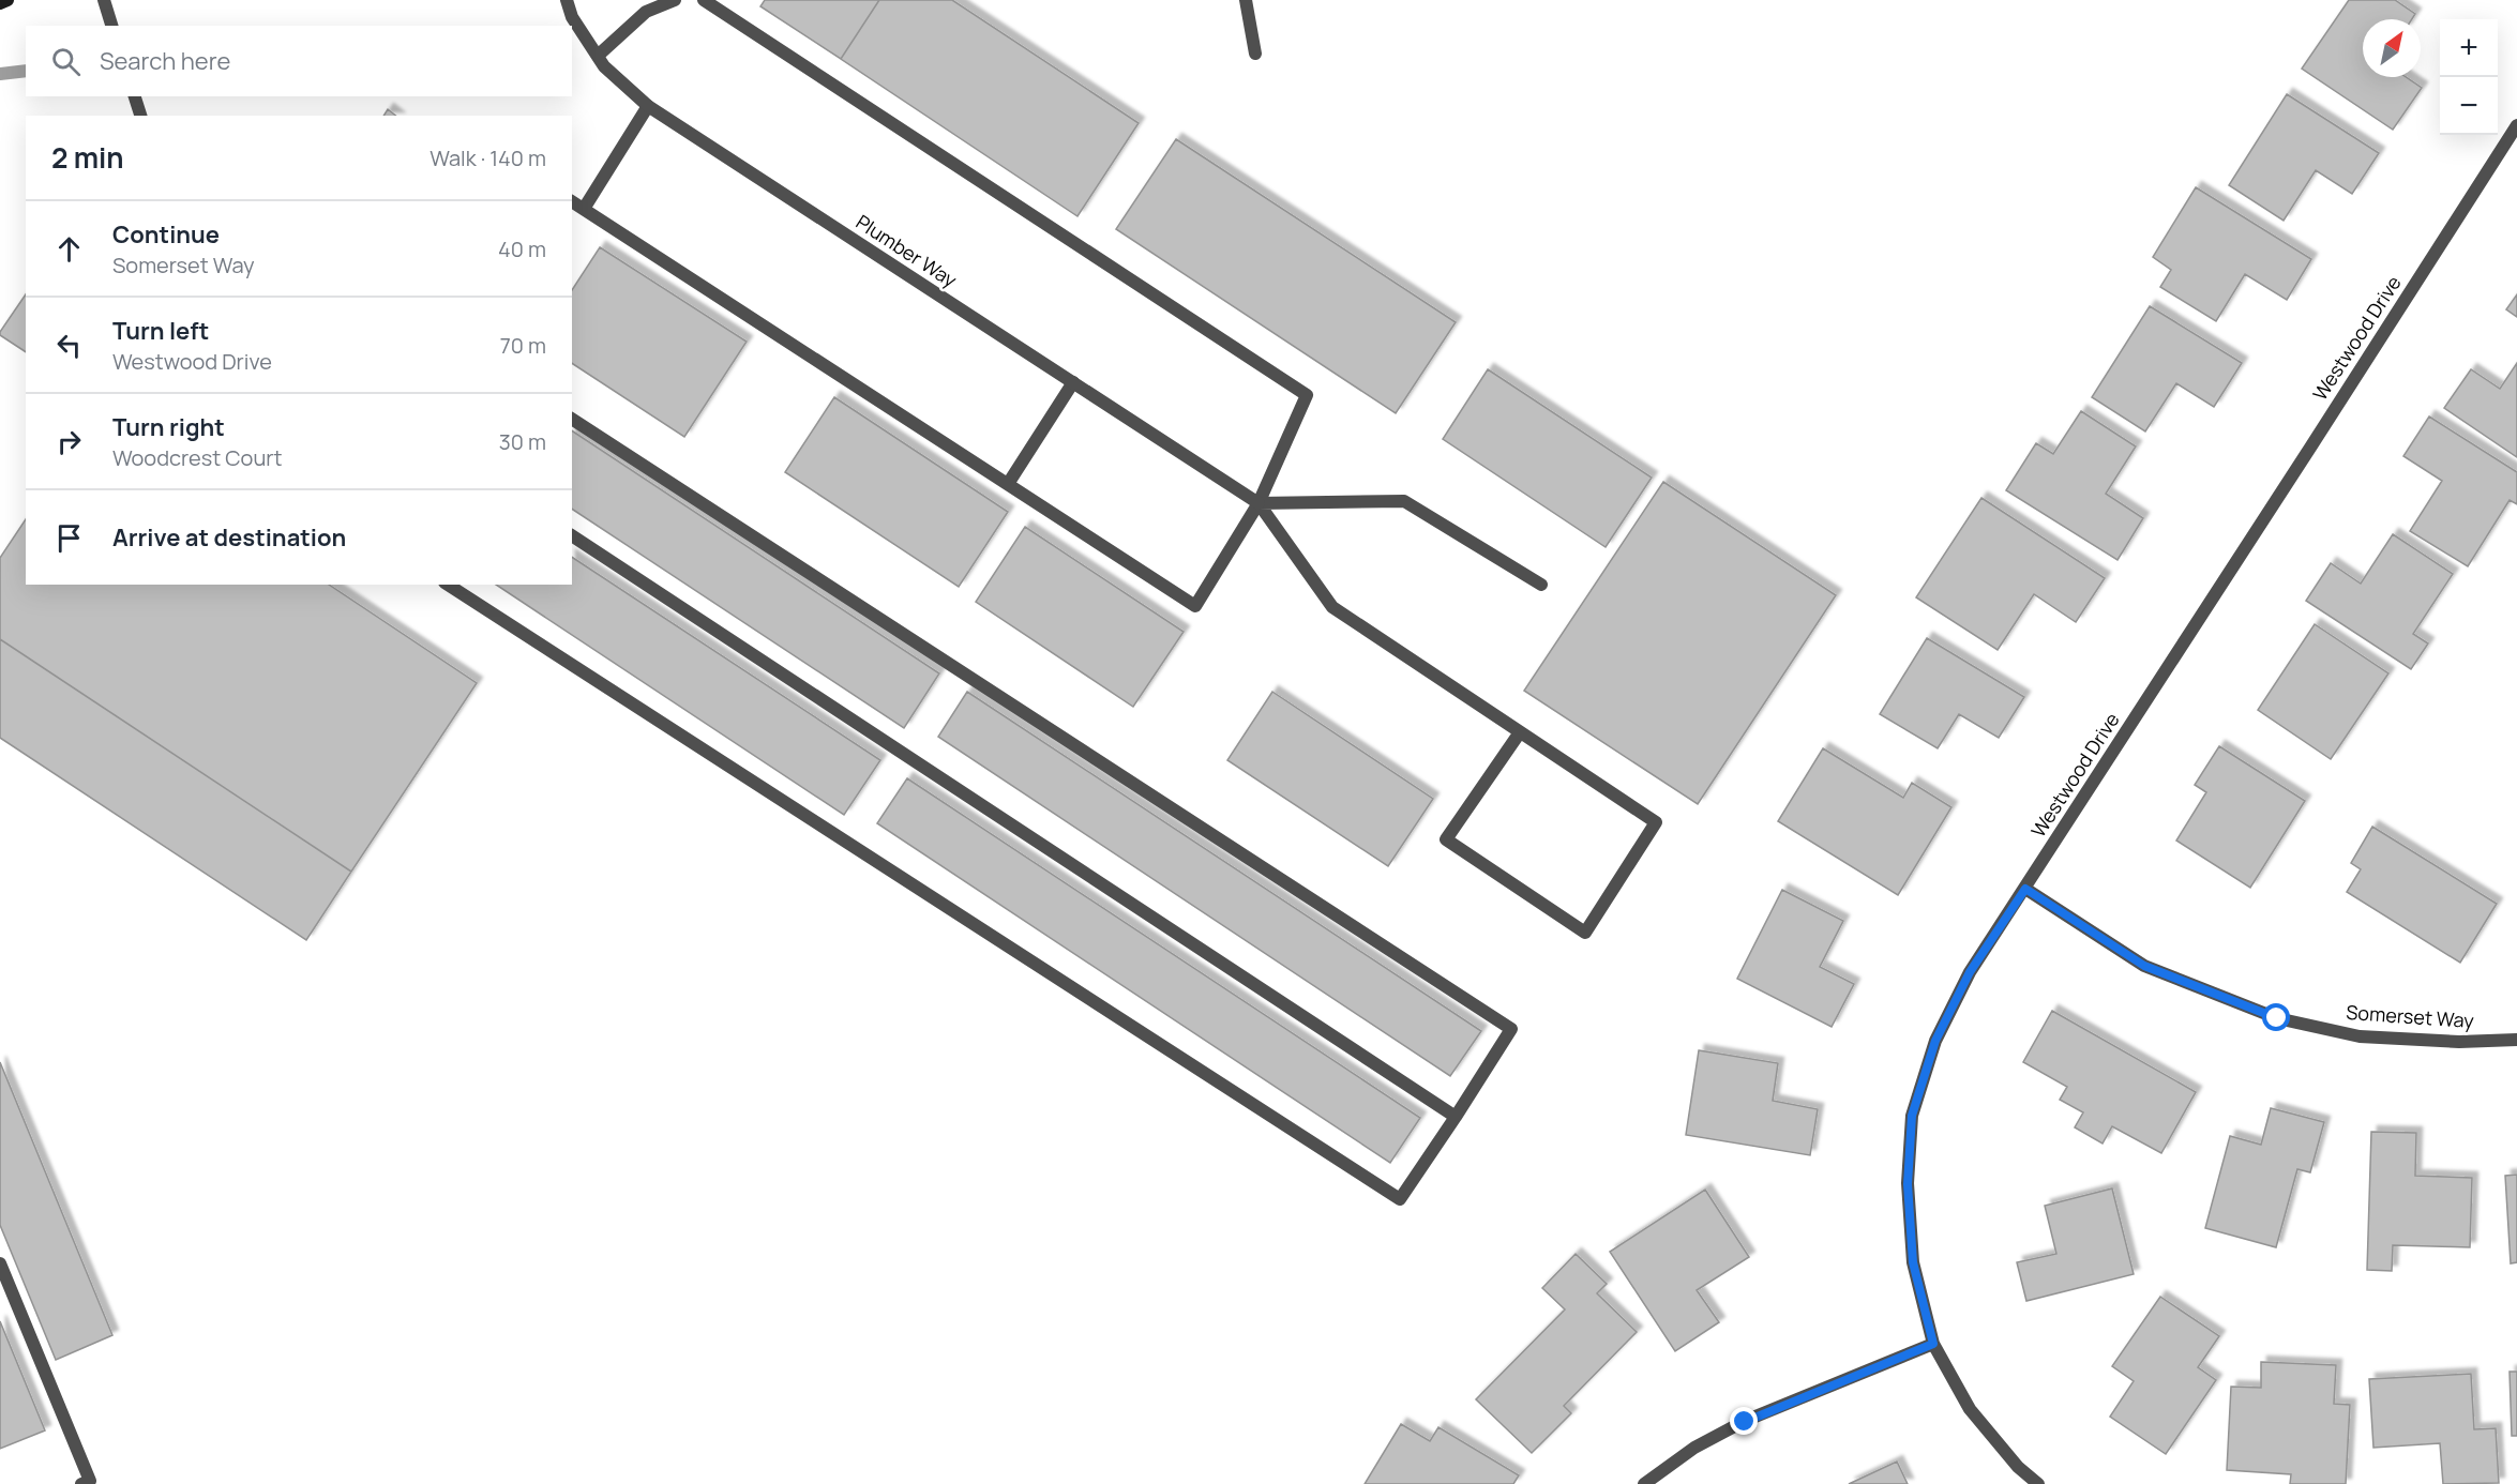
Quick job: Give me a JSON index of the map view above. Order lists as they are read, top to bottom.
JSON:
{
  "streets": {
    "street": ["Plumber Way", "Westwood Drive", "Somerset Way"]
  },
  "crossings": [
    ["Westwood Drive", "Somerset Way"]
  ],
  "north": "top right",
  "page": {
    "map_buttons": ["+", "−"],
    "search": "Search here",
    "heading": ["2 min", "Walk · 140 m"],
    "list": [
      ["Continue", "Somerset Way", "40 m"],
      ["Turn left", "Westwood Drive", "70 m"],
      ["Turn right", "Woodcrest Court", "30 m"],
      "Arrive at destination"
    ]
  }
}
